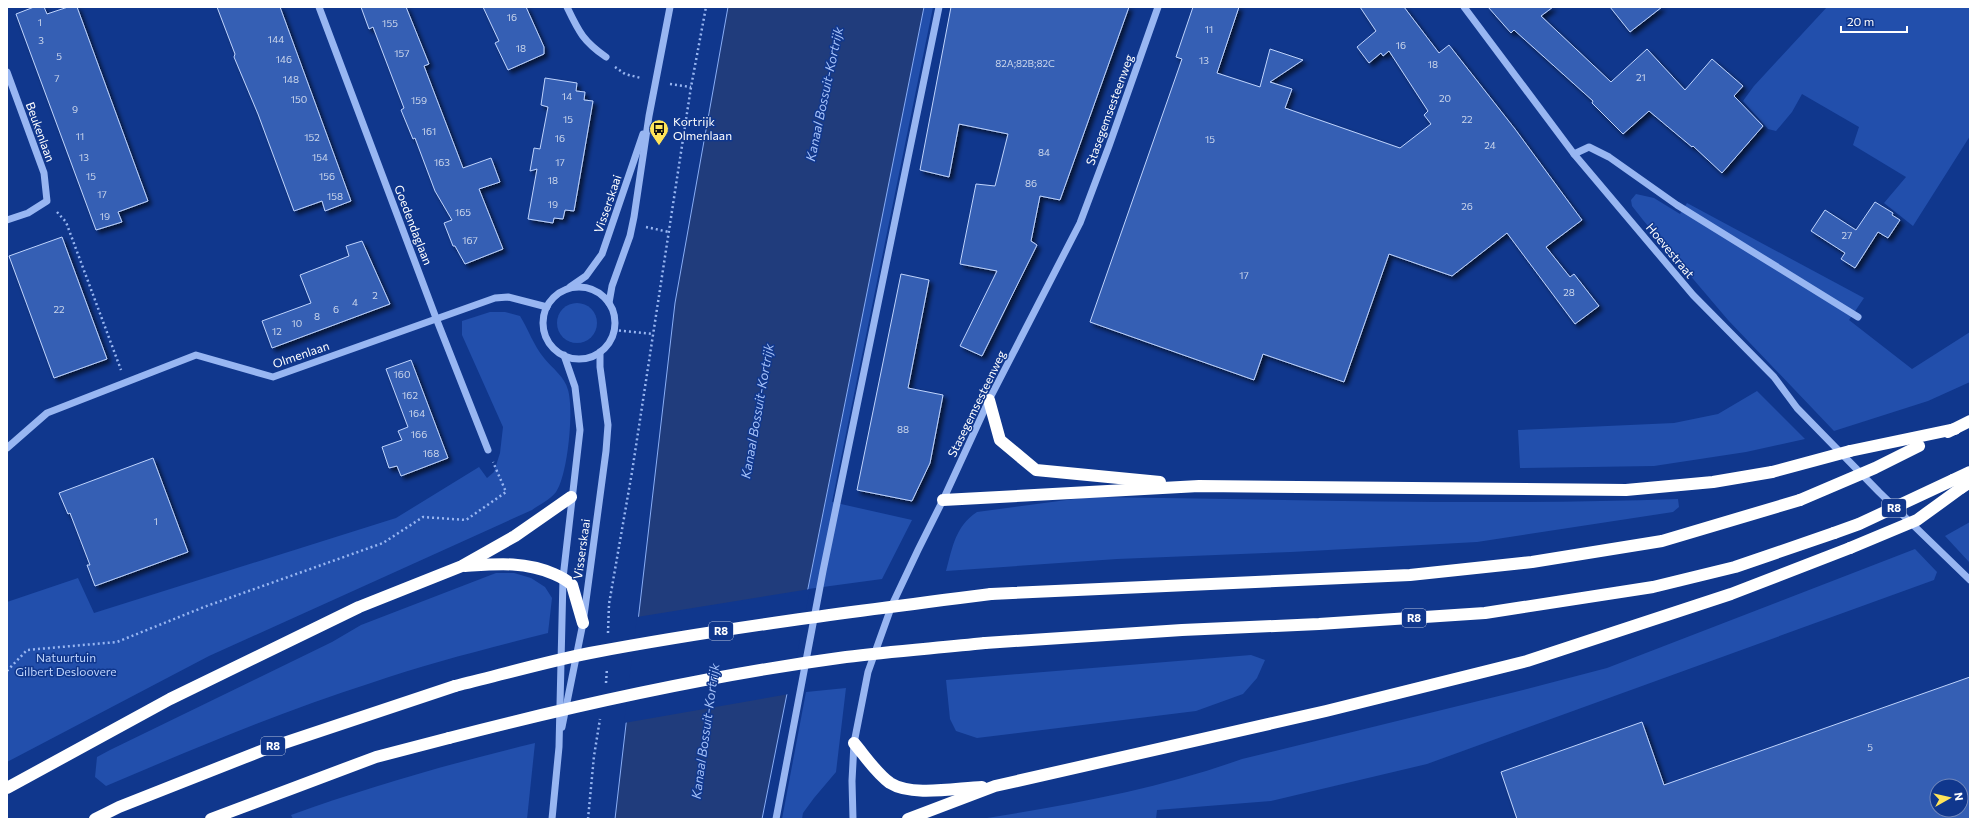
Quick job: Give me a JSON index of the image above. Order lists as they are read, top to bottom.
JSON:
{
  "streets": {
    "highway": ["R8"],
    "street": [
      "Stasegemsesteenweg",
      "Beukenlaan",
      "Visserskaai",
      "Goedendaglaan",
      "Hoevestraat",
      "Olmenlaan"
    ]
  },
  "crossings": [
    ["Visserskaai", "Olmenlaan"],
    ["Goedendaglaan", "Olmenlaan"]
  ],
  "water": ["Kanaal Bossuit-Kortrijk"],
  "parks": ["Natuurtuin Gilbert Desloovere"],
  "places": {
    "bus stop": ["Kortrijk Olmenlaan"]
  },
  "house_numbers": [
    "16",
    "1",
    "155",
    "11",
    "144",
    "3",
    "16",
    "18",
    "157",
    "5",
    "146",
    "13",
    "82A;82B;82C",
    "18",
    "21",
    "7",
    "148",
    "14",
    "20",
    "150",
    "159",
    "9",
    "15",
    "22",
    "161",
    "11",
    "152",
    "16",
    "15",
    "24",
    "84",
    "13",
    "154",
    "163",
    "17",
    "15",
    "156",
    "18",
    "86",
    "17",
    "158",
    "19",
    "26",
    "165",
    "19",
    "27",
    "167",
    "17",
    "28",
    "2",
    "4",
    "22",
    "6",
    "8",
    "10",
    "12",
    "160",
    "162",
    "164",
    "88",
    "166",
    "168",
    "1",
    "5"
  ],
  "scale_bar": "20 m",
  "north": "right"
}
